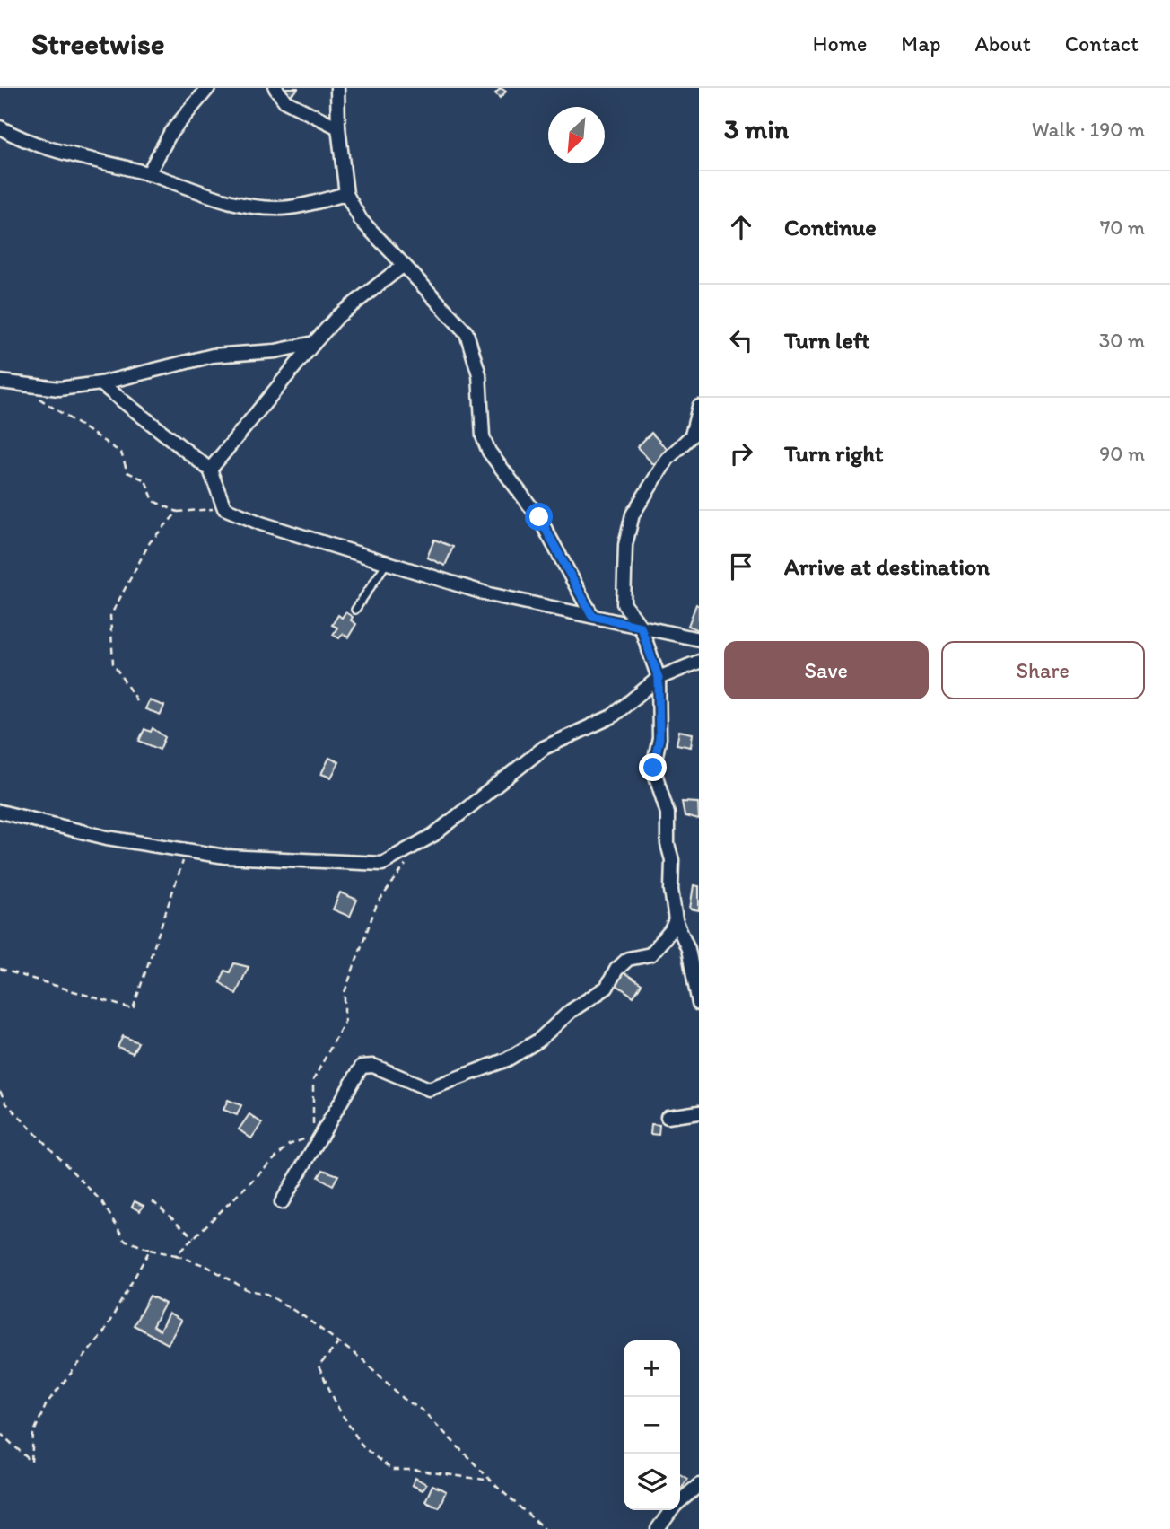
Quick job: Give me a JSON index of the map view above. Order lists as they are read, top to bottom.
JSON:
{
  "north": "bottom left",
  "page": {
    "header": "Streetwise",
    "nav": [
      "Home",
      "Map",
      "About",
      "Contact"
    ],
    "heading": ["3 min", "Walk · 190 m"],
    "list": [
      ["Continue", "70 m"],
      ["Turn left", "30 m"],
      ["Turn right", "90 m"],
      "Arrive at destination"
    ],
    "buttons": ["Save", "Share"],
    "map_buttons": ["+", "−"]
  }
}
